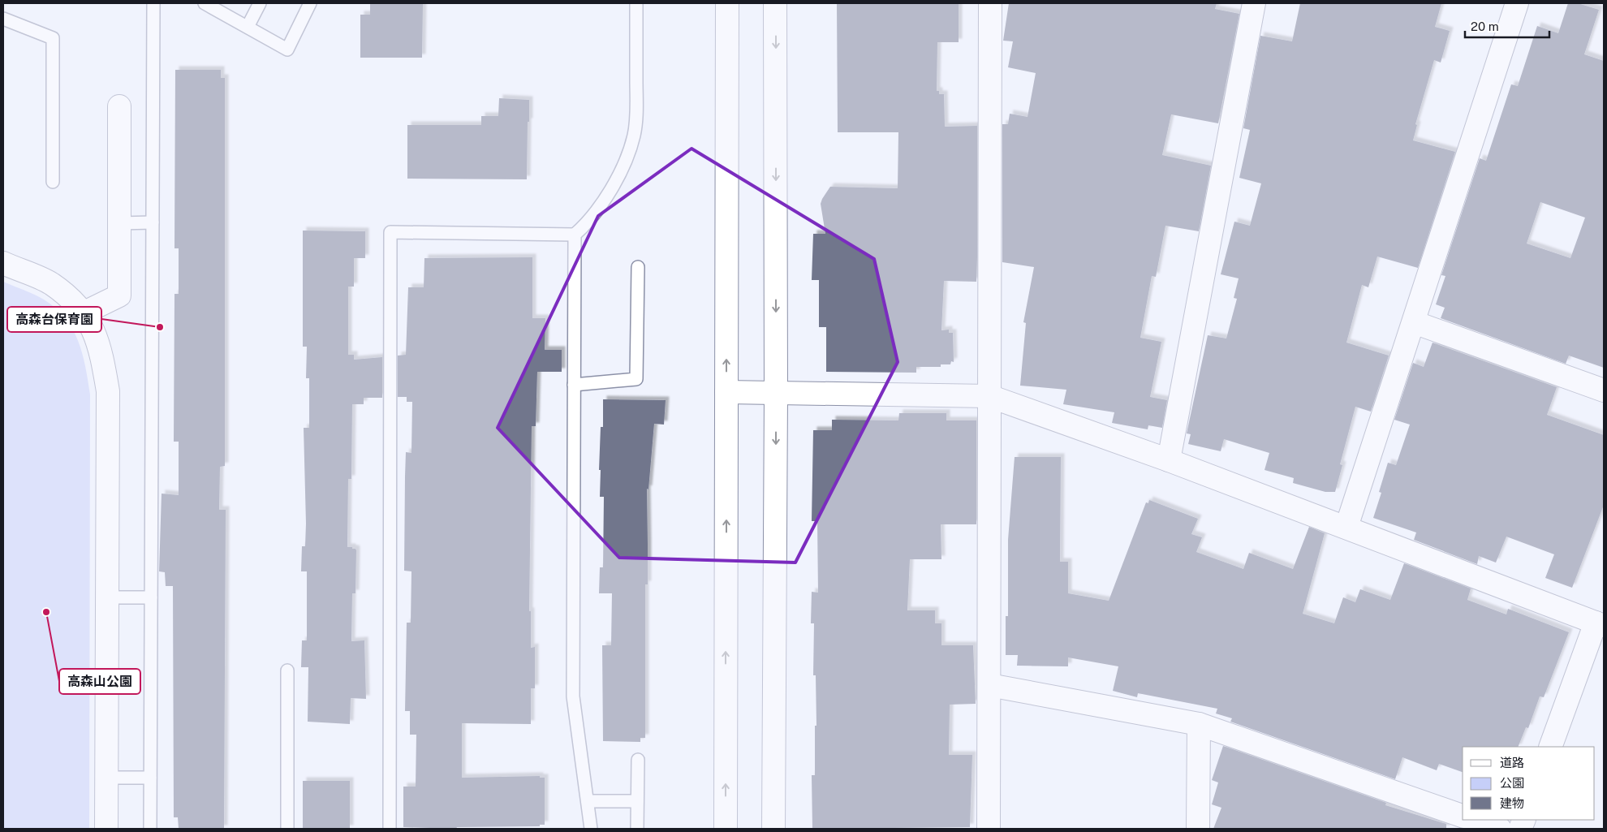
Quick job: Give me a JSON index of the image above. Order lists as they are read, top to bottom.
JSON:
{
  "places": ["高森台保育園", "高森山公園"],
  "legend": ["道路", "公園", "建物"],
  "scale_bar": "20 m"
}
